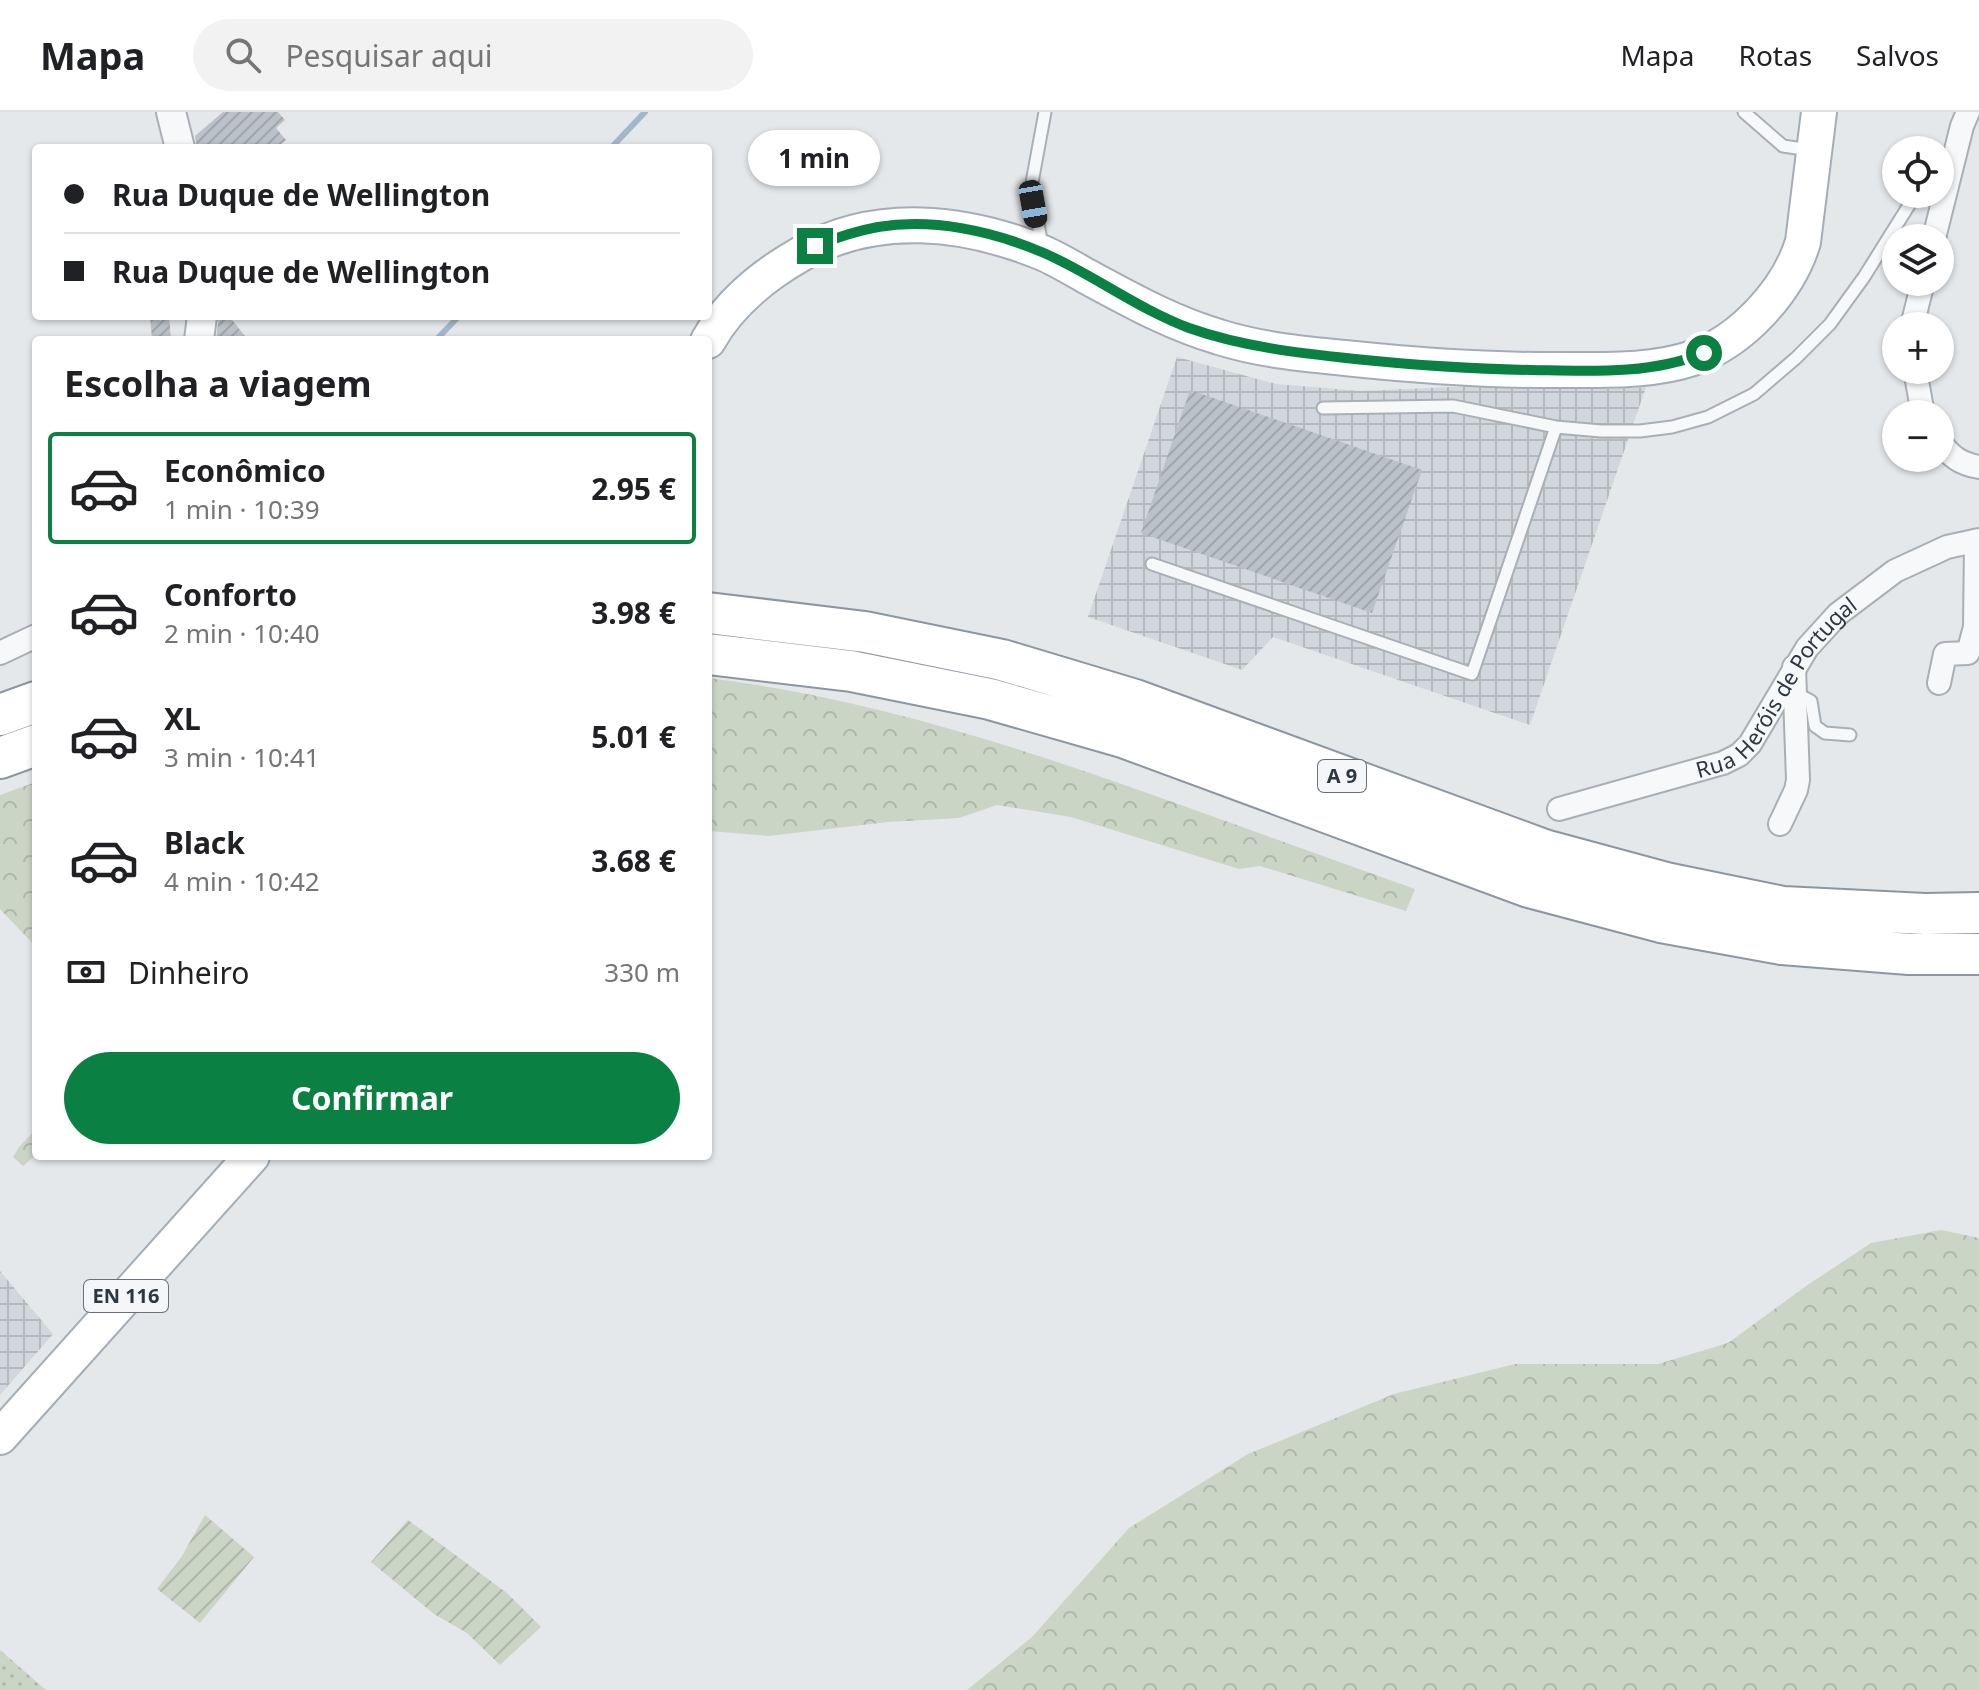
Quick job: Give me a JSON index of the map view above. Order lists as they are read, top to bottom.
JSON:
{
  "streets": {
    "highway": ["A 9"],
    "main road": ["EN 116"],
    "street": ["Rua Heróis de Portugal"]
  },
  "page": {
    "header": "Mapa",
    "search": "Pesquisar aqui",
    "nav": ["Mapa", "Rotas", "Salvos"],
    "bubble": "1 min",
    "map_buttons": ["+", "−"],
    "banner": ["Rua Duque de Wellington", "Rua Duque de Wellington"],
    "heading": "Escolha a viagem",
    "list": [
      {
        "name": "Econômico",
        "note": "1 min · 10:39",
        "value": "2.95 €"
      },
      {
        "name": "Conforto",
        "note": "2 min · 10:40",
        "value": "3.98 €"
      },
      {
        "name": "XL",
        "note": "3 min · 10:41",
        "value": "5.01 €"
      },
      {
        "name": "Black",
        "note": "4 min · 10:42",
        "value": "3.68 €"
      }
    ],
    "pay": ["Dinheiro", "330 m"],
    "buttons": "Confirmar"
  }
}
